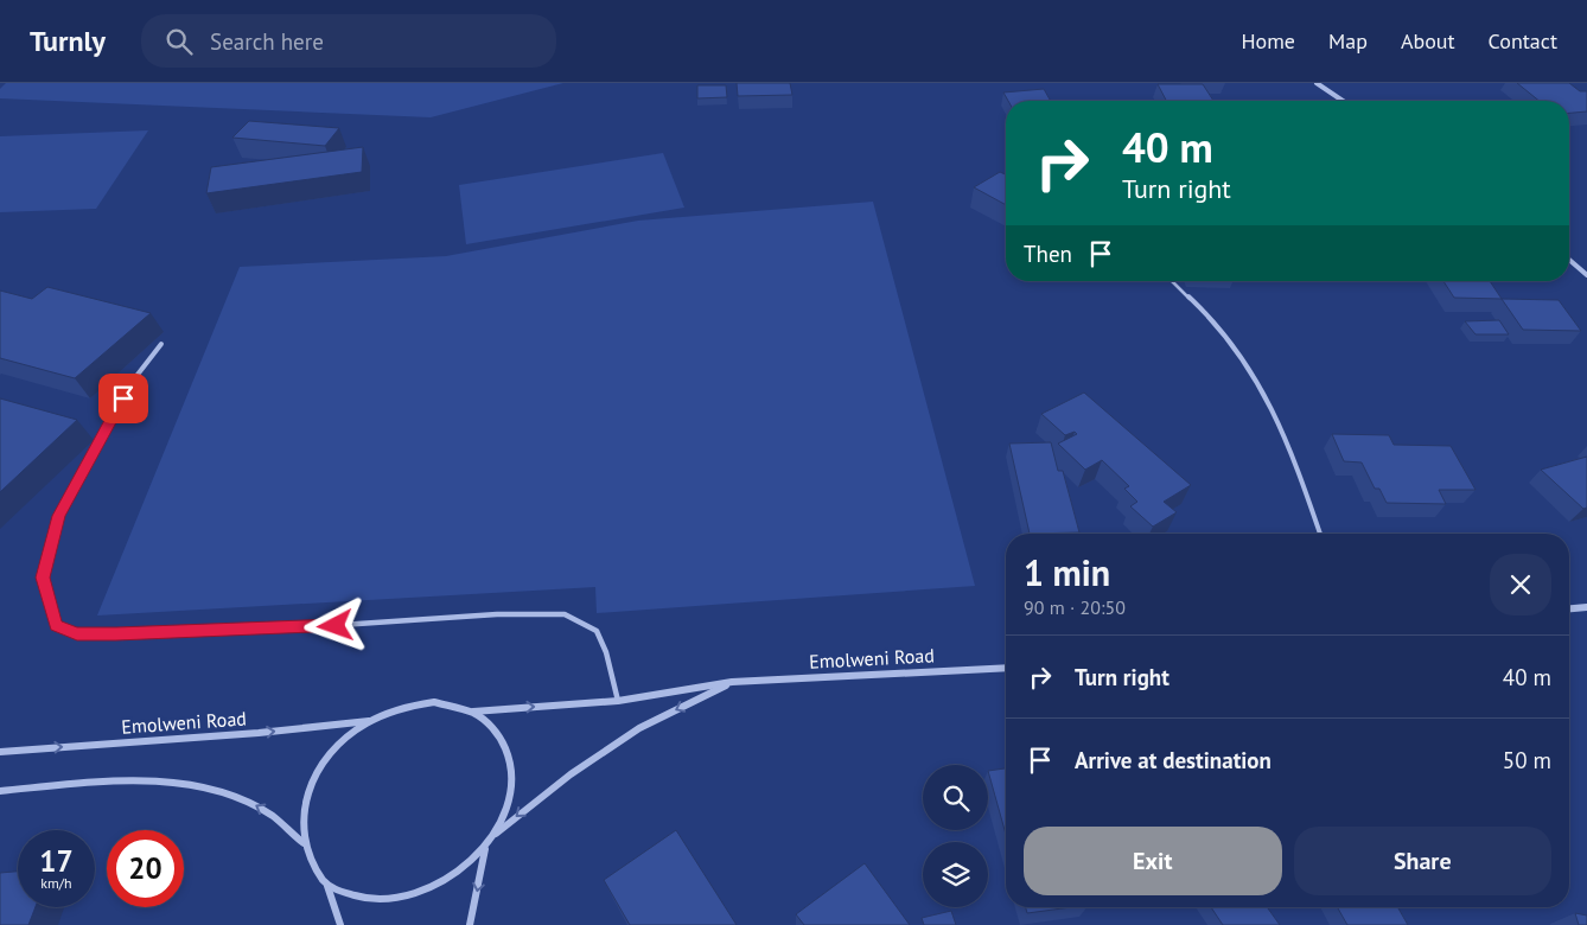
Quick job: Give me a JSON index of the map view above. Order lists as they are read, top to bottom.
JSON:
{
  "streets": {
    "street": ["Emolweni Road"]
  },
  "page": {
    "header": "Turnly",
    "search": "Search here",
    "nav": [
      "Home",
      "Map",
      "About",
      "Contact"
    ],
    "turn": ["40 m", "Turn right"],
    "then": "Then",
    "heading": ["1 min", "90 m · 20:50"],
    "list": [
      {
        "name": "Turn right",
        "value": "40 m"
      },
      {
        "name": "Arrive at destination",
        "value": "50 m"
      }
    ],
    "buttons": ["Exit", "Share"],
    "speed": "17 km/h",
    "limit": "20"
  }
}
